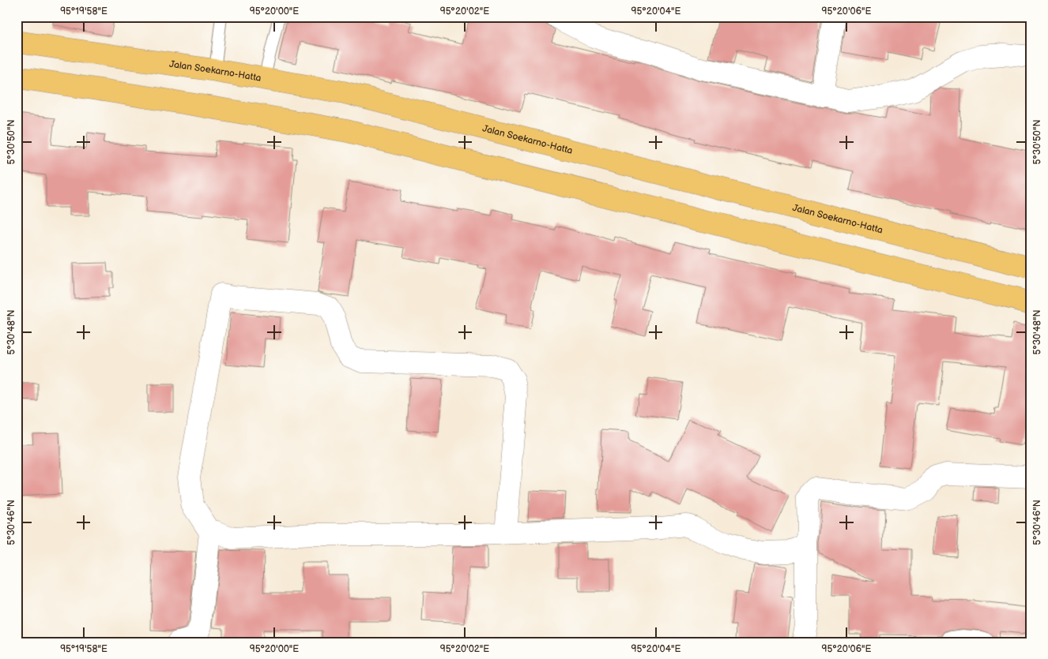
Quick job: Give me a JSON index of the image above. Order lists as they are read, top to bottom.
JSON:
{
  "streets": {
    "highway": ["Jalan Soekarno-Hatta"]
  },
  "coordinates": [
    "95°19'58\"E",
    "95°20'00\"E",
    "95°20'02\"E",
    "95°20'04\"E",
    "95°20'06\"E",
    "5°30'50\"N",
    "5°30'48\"N",
    "5°30'46\"N"
  ]
}
